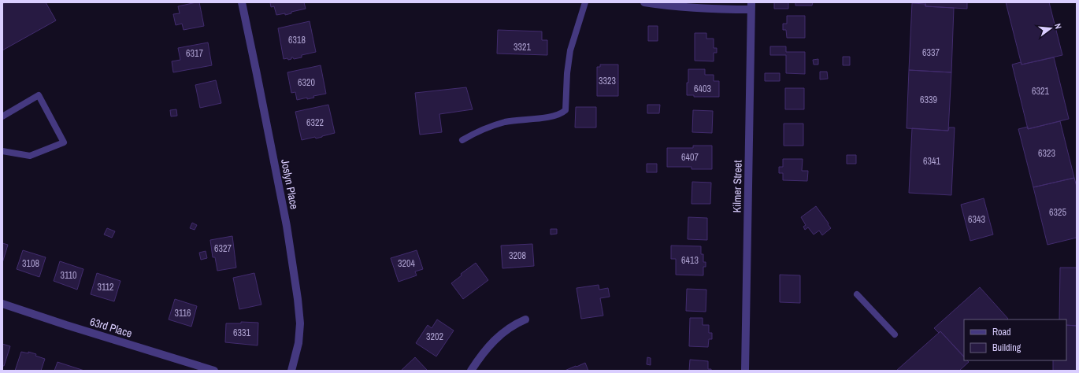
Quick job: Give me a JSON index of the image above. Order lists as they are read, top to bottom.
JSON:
{
  "streets": {
    "street": ["Joslyn Place", "Kilmer Street", "63rd Place"]
  },
  "house_numbers": [
    "6318",
    "3321",
    "6337",
    "6317",
    "3323",
    "6320",
    "6403",
    "6321",
    "6339",
    "6322",
    "6323",
    "6407",
    "6341",
    "6325",
    "6343",
    "6327",
    "3208",
    "6413",
    "3108",
    "3204",
    "3110",
    "3112",
    "3116",
    "6331",
    "3202"
  ],
  "legend": ["Road", "Building"],
  "north": "right"
}
